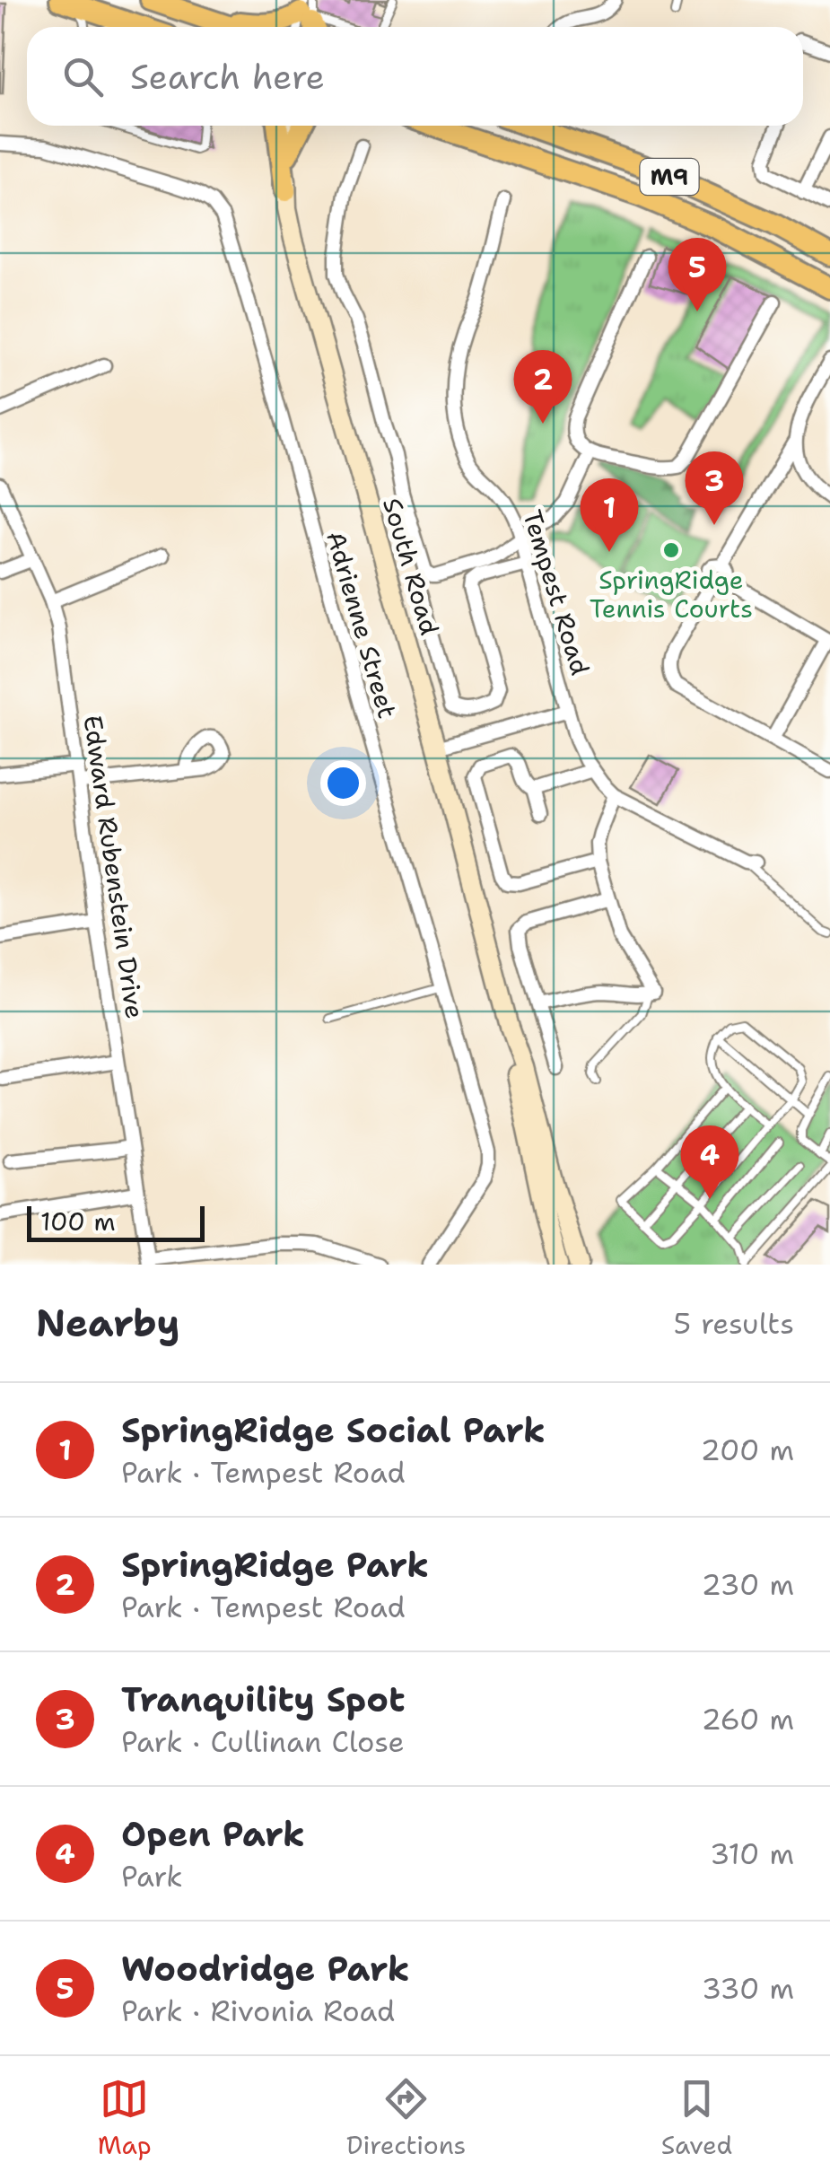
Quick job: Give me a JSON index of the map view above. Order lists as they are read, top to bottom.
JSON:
{
  "streets": {
    "main road": ["M9"],
    "street": [
      "South Road",
      "Tempest Road",
      "Adrienne Street",
      "Edward Rubenstein Drive"
    ]
  },
  "places": ["SpringRidge Tennis Courts"],
  "scale_bar": "100 m",
  "page": {
    "search": "Search here",
    "pins": [
      "5",
      "2",
      "3",
      "1",
      "4"
    ],
    "scale": "100 m",
    "heading": ["Nearby", "5 results"],
    "list": [
      {
        "mark": "1",
        "name": "SpringRidge Social Park",
        "note": "Park · Tempest Road",
        "value": "200 m"
      },
      {
        "mark": "2",
        "name": "SpringRidge Park",
        "note": "Park · Tempest Road",
        "value": "230 m"
      },
      {
        "mark": "3",
        "name": "Tranquility Spot",
        "note": "Park · Cullinan Close",
        "value": "260 m"
      },
      {
        "mark": "4",
        "name": "Open Park",
        "note": "Park",
        "value": "310 m"
      },
      {
        "mark": "5",
        "name": "Woodridge Park",
        "note": "Park · Rivonia Road",
        "value": "330 m"
      }
    ],
    "nav": ["Map", "Directions", "Saved"]
  }
}
